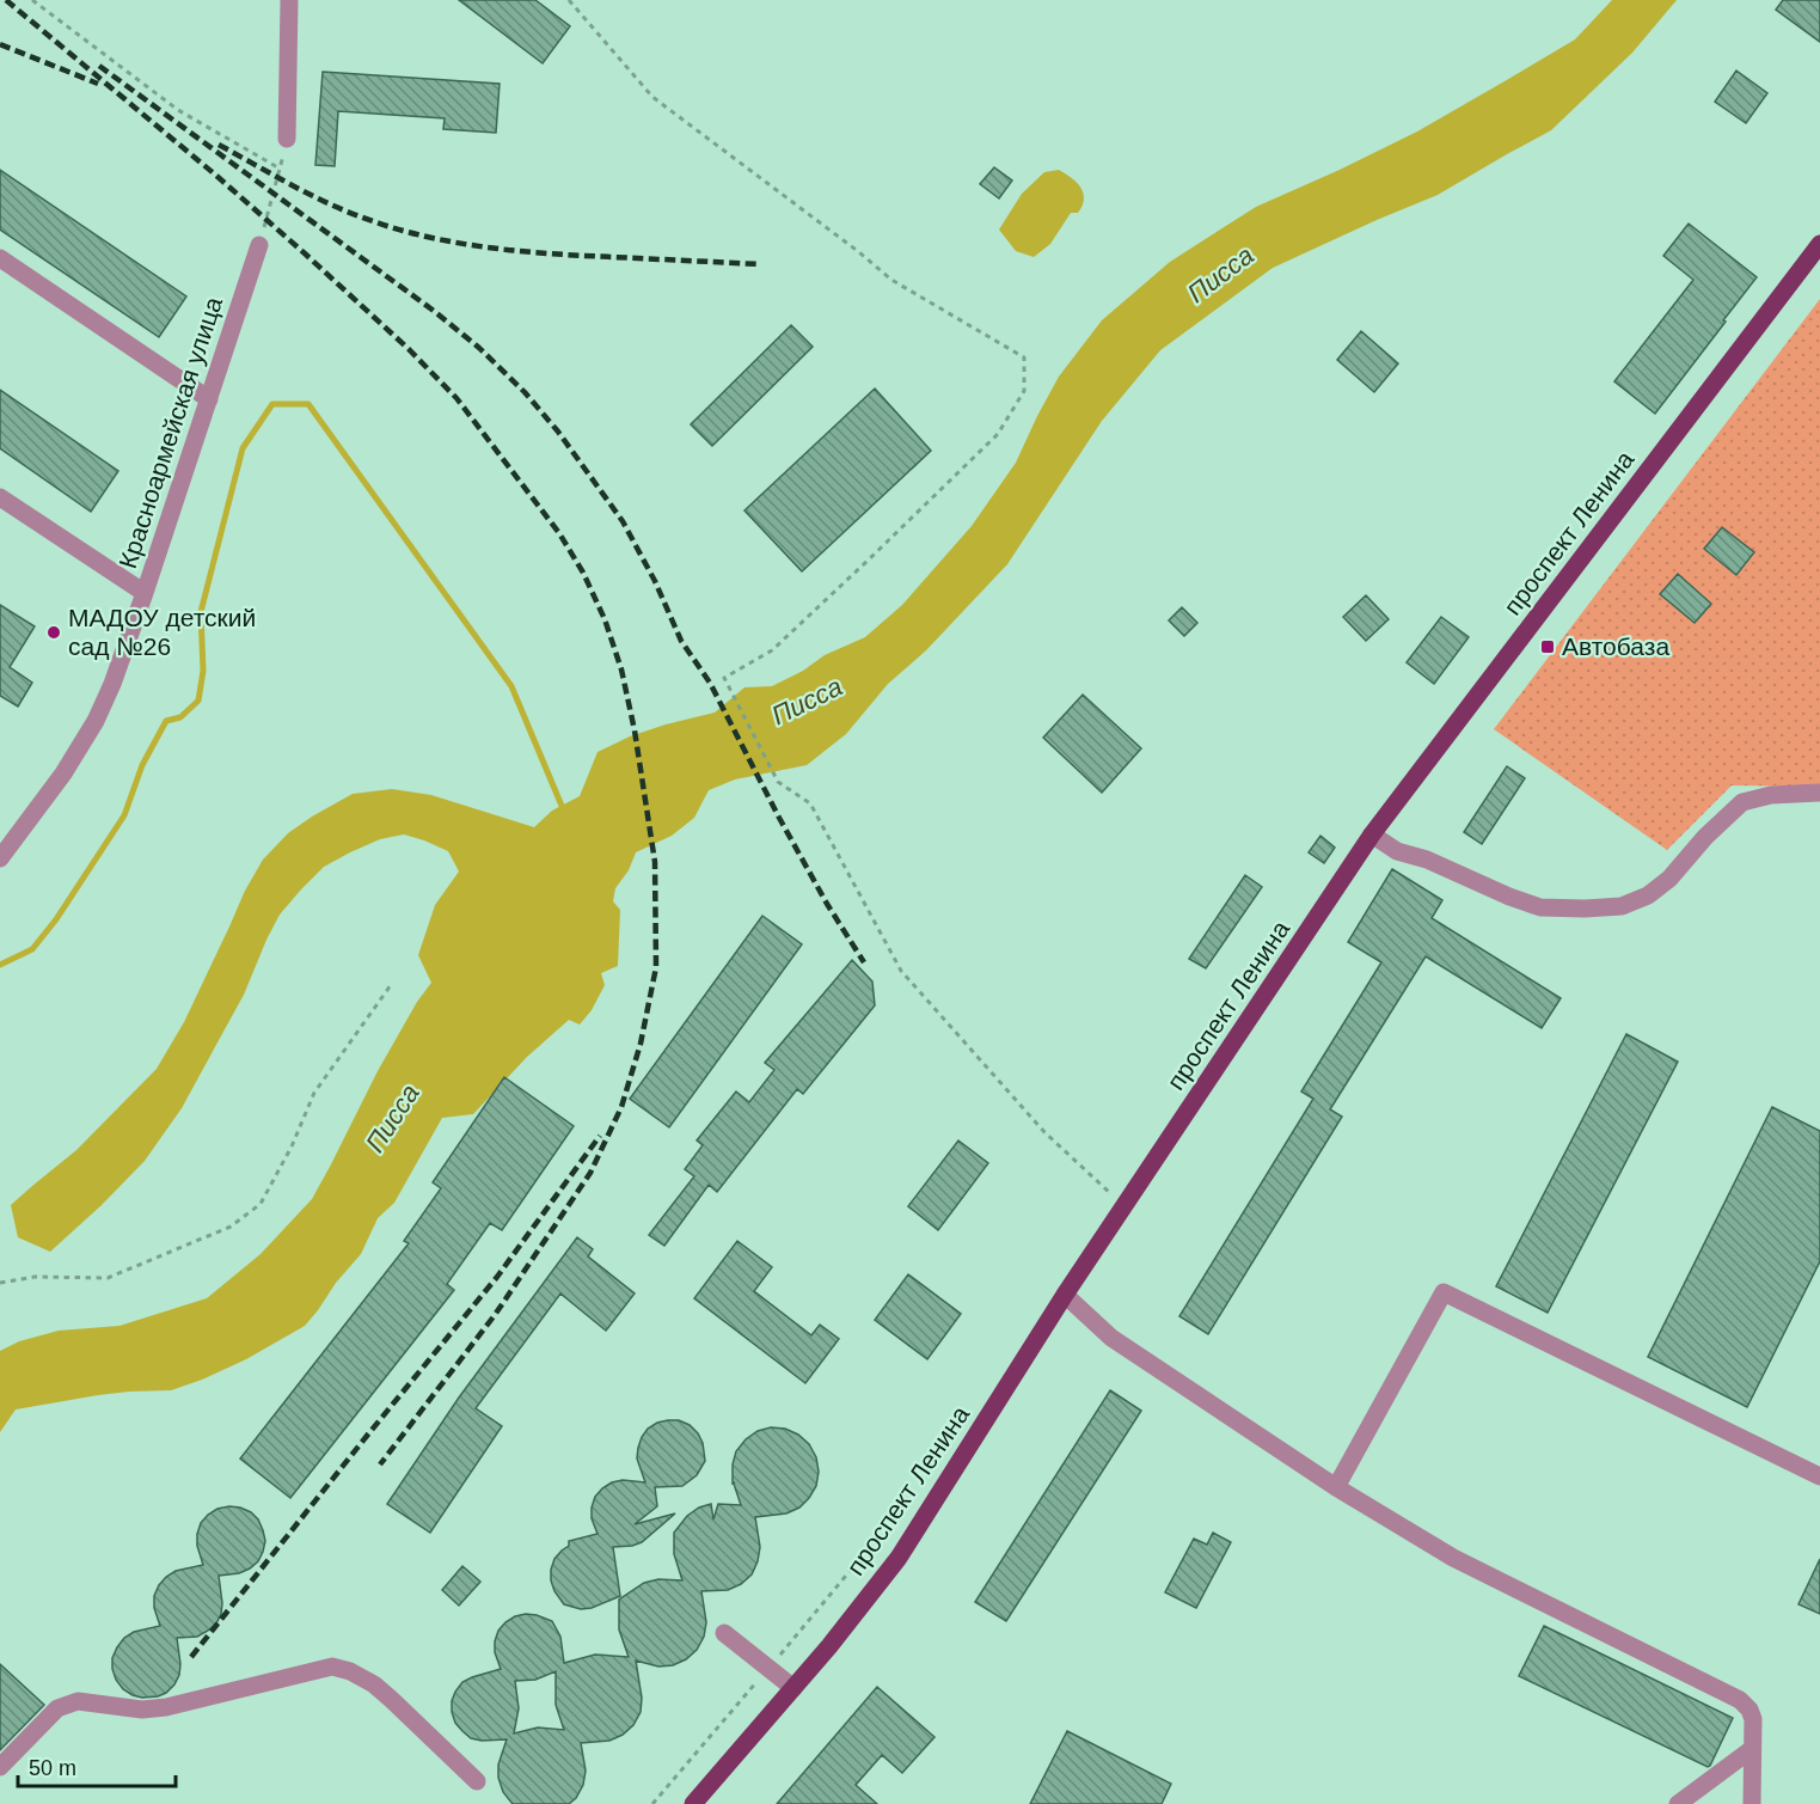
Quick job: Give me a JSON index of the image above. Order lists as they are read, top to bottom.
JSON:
{
  "streets": {
    "main road": ["проспект Ленина"],
    "street": ["Красноармейская улица"]
  },
  "water": ["Писса"],
  "places": {
    "other": ["МАДОУ детский сад №26"],
    "transit": ["Автобаза"]
  },
  "scale_bar": "50 m"
}
